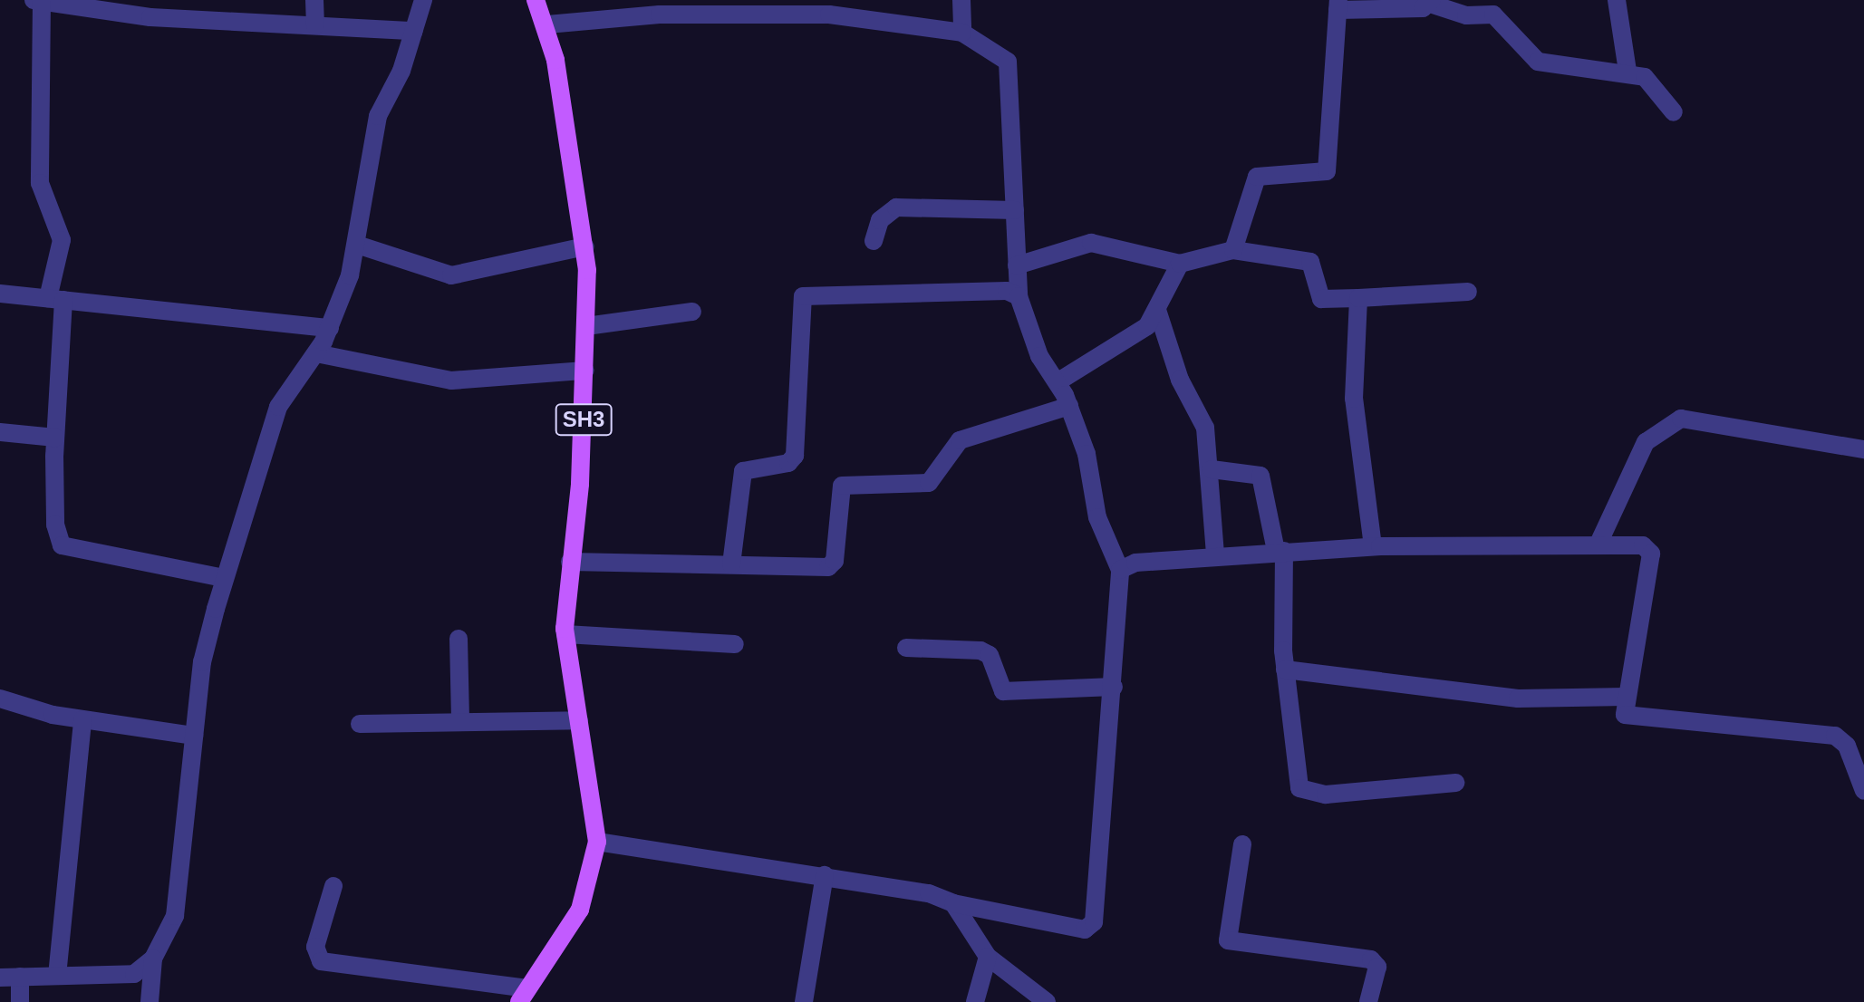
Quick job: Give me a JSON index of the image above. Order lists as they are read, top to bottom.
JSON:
{
  "streets": {
    "main road": ["SH3"]
  }
}
